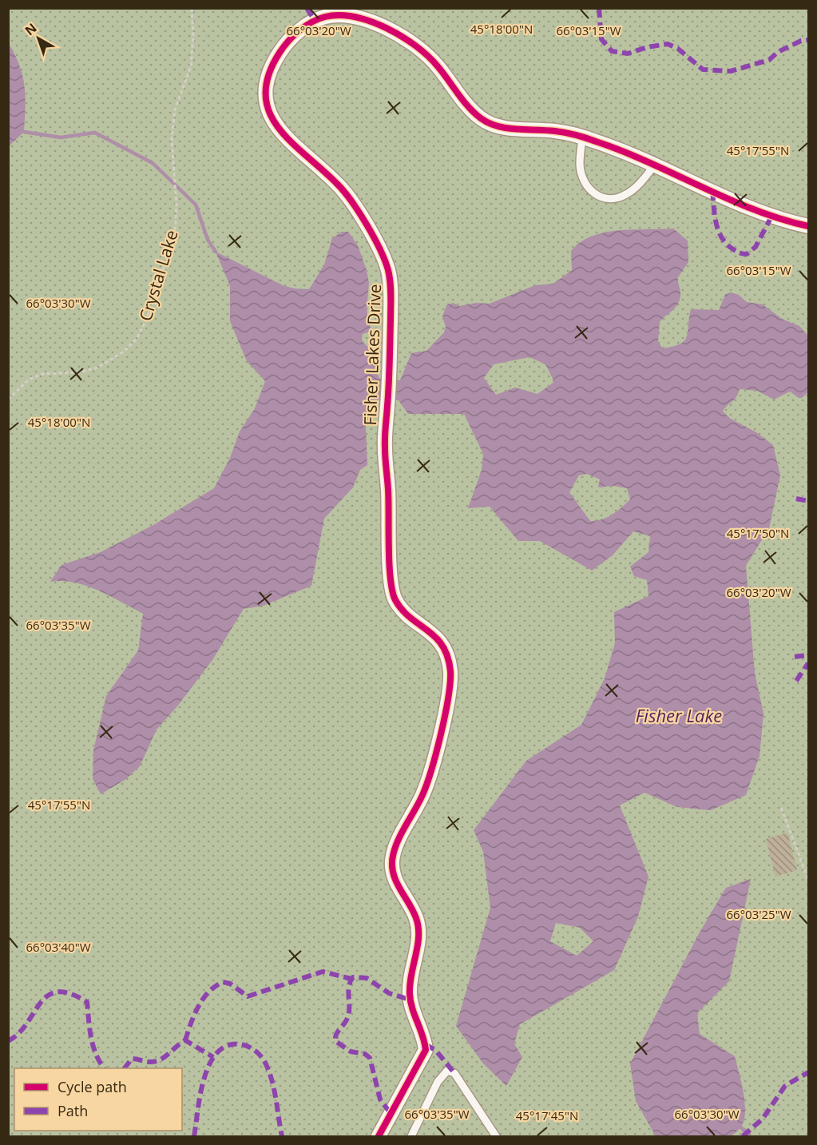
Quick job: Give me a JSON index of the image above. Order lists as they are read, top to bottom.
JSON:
{
  "streets": {
    "street": ["Fisher Lakes Drive"],
    "path": ["Crystal Lake"]
  },
  "water": ["Fisher Lake"],
  "legend": ["Cycle path", "Path"],
  "north": "top left",
  "coordinates": [
    "45°18'00\"N",
    "66°03'20\"W",
    "66°03'15\"W",
    "45°17'55\"N",
    "66°03'30\"W",
    "45°17'50\"N",
    "66°03'35\"W",
    "66°03'25\"W",
    "66°03'40\"W",
    "45°17'45\"N"
  ]
}
